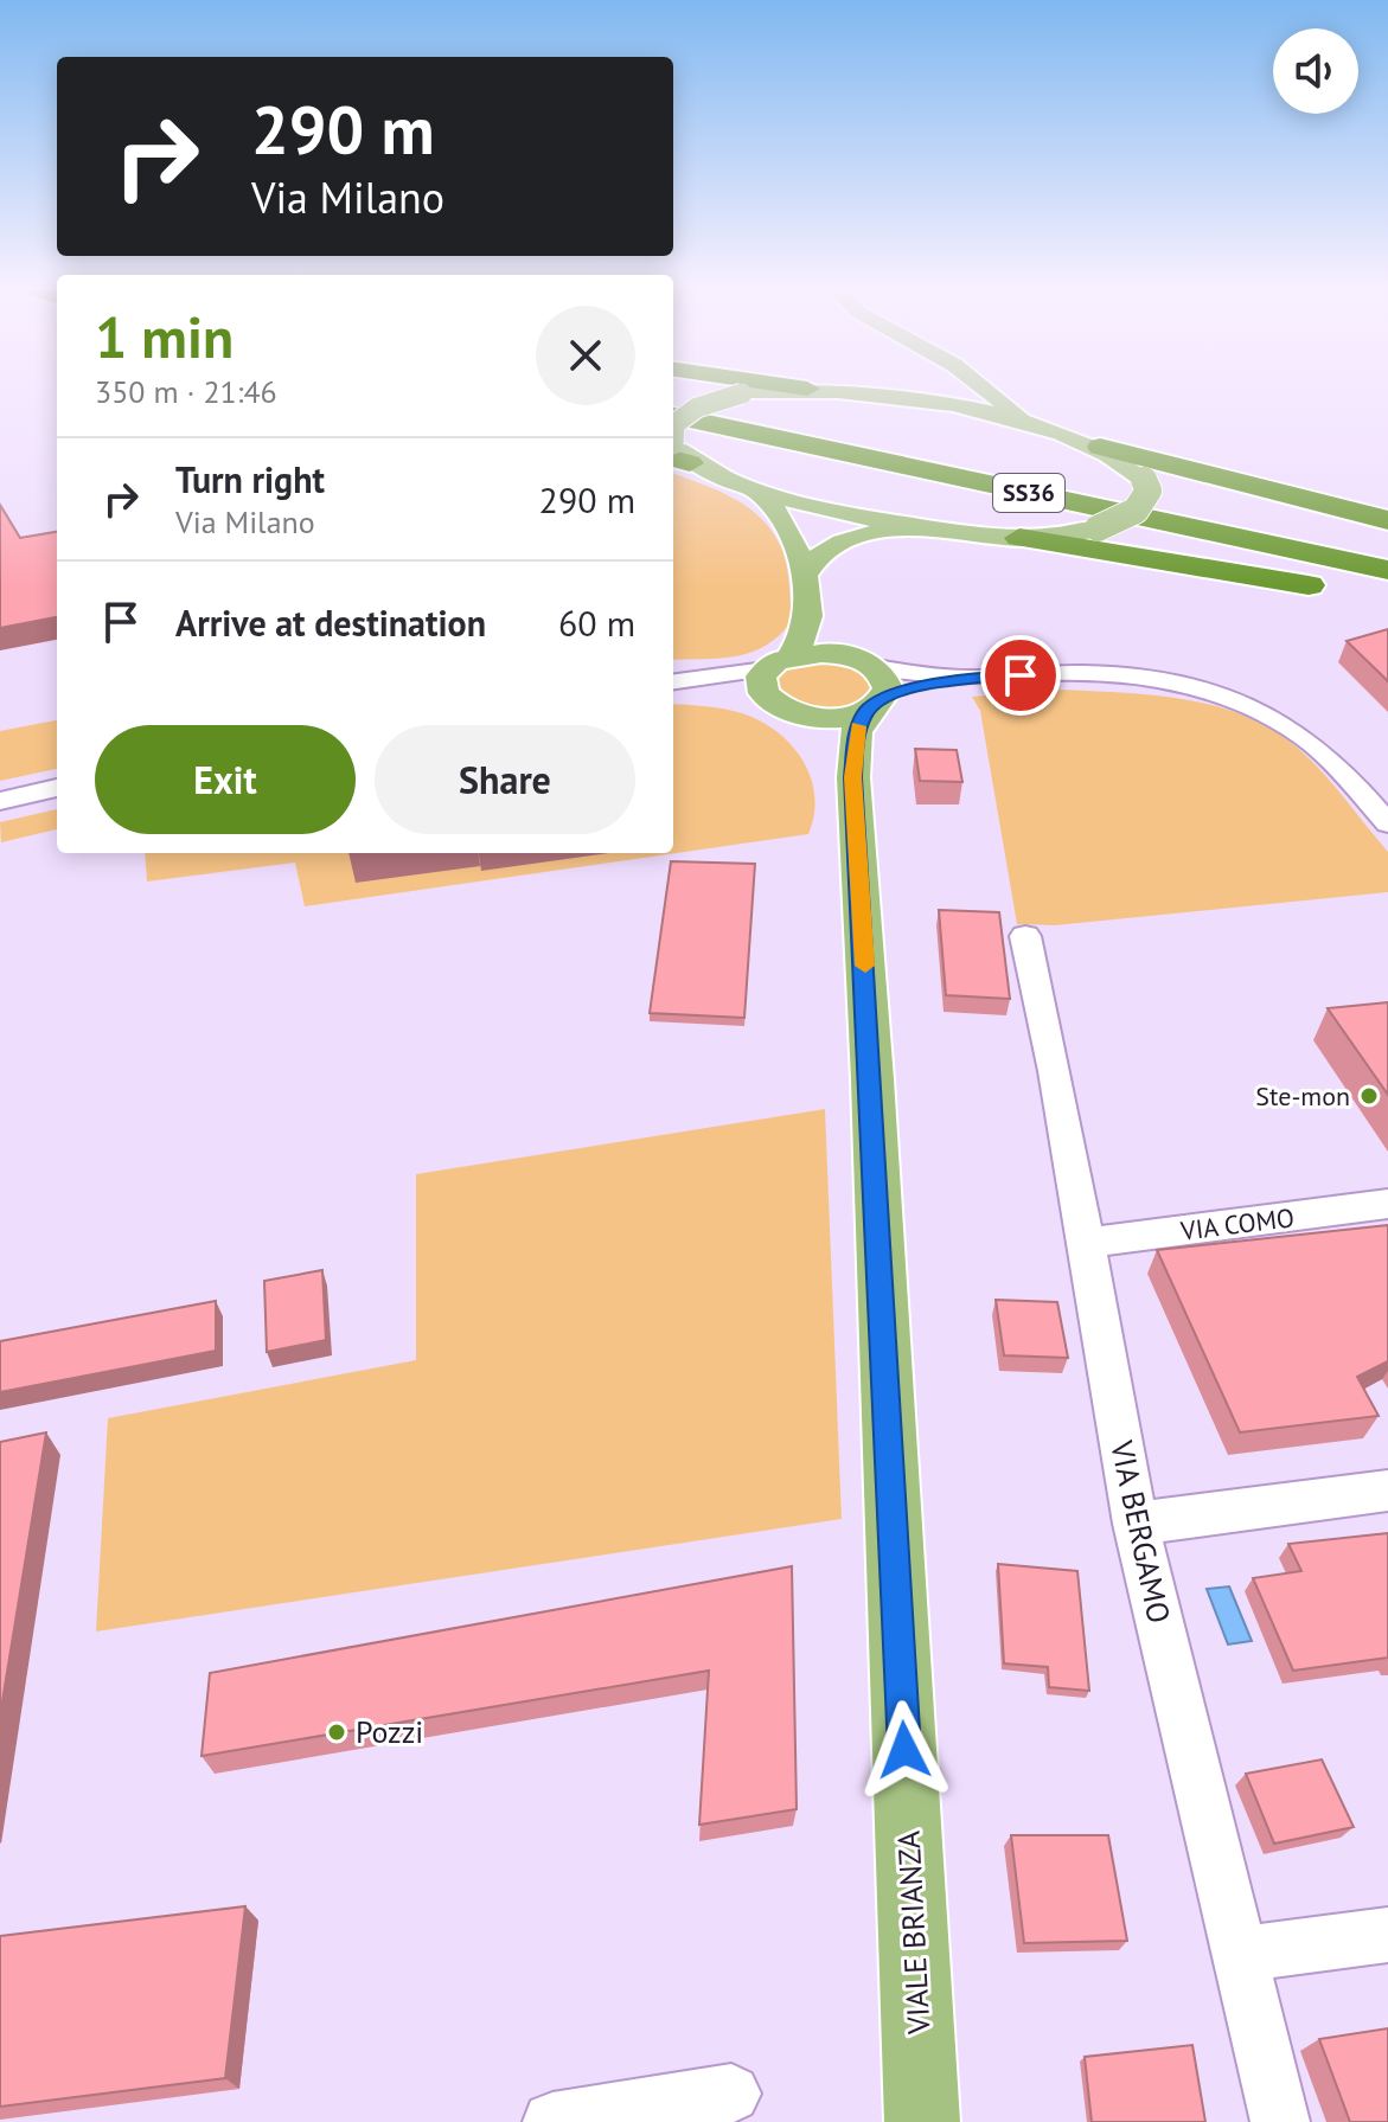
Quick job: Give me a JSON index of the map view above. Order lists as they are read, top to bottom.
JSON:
{
  "streets": {
    "highway": ["SS36"],
    "main road": ["VIALE BRIANZA"],
    "street": ["VIA COMO", "VIA BERGAMO"]
  },
  "crossings": [
    ["VIA COMO", "VIA BERGAMO"]
  ],
  "places": ["Ste-mon", "Pozzi"],
  "page": {
    "turn": ["290 m", "Via Milano"],
    "heading": ["1 min", "350 m · 21:46"],
    "list": [
      {
        "name": "Turn right",
        "note": "Via Milano",
        "value": "290 m"
      },
      {
        "name": "Arrive at destination",
        "value": "60 m"
      }
    ],
    "buttons": ["Exit", "Share"]
  }
}
